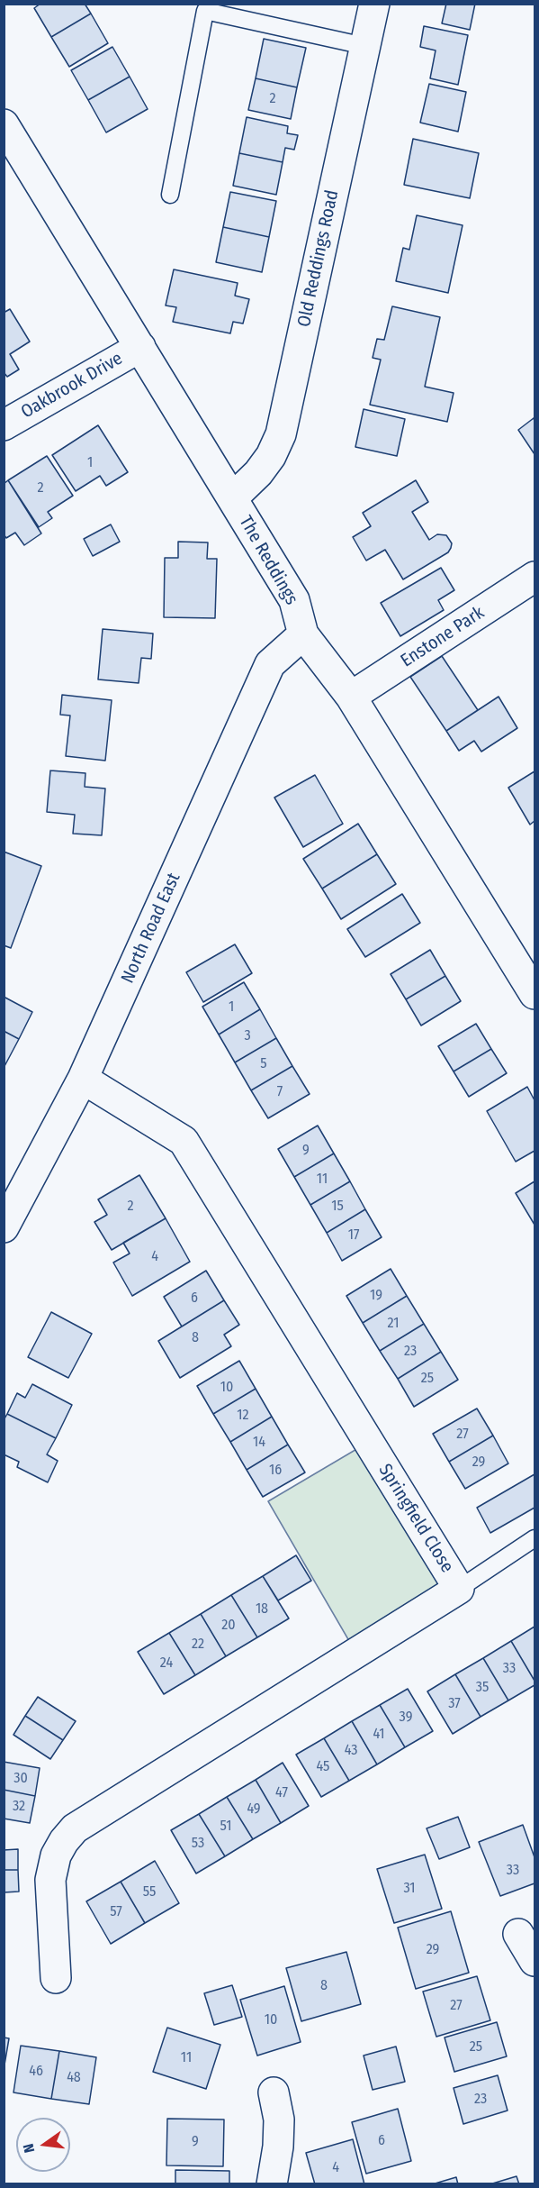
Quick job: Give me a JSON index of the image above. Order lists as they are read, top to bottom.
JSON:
{
  "streets": {
    "street": [
      "Old Reddings Road",
      "Oakbrook Drive",
      "The Reddings",
      "Enstone Park",
      "North Road East",
      "Springfield Close"
    ]
  },
  "crossings": [
    ["Old Reddings Road", "The Reddings"],
    ["Oakbrook Drive", "The Reddings"],
    ["The Reddings", "Enstone Park"],
    ["The Reddings", "North Road East"],
    ["North Road East", "Springfield Close"]
  ],
  "house_numbers": [
    "2",
    "1",
    "2",
    "1",
    "3",
    "5",
    "7",
    "9",
    "11",
    "2",
    "15",
    "17",
    "4",
    "19",
    "6",
    "21",
    "8",
    "23",
    "25",
    "10",
    "12",
    "27",
    "14",
    "29",
    "16",
    "18",
    "20",
    "22",
    "24",
    "33",
    "35",
    "37",
    "39",
    "41",
    "43",
    "45",
    "30",
    "47",
    "32",
    "49",
    "51",
    "53",
    "33",
    "31",
    "55",
    "57",
    "29",
    "8",
    "27",
    "10",
    "25",
    "11",
    "46",
    "48",
    "23",
    "6",
    "9",
    "4"
  ],
  "north": "left"
}
